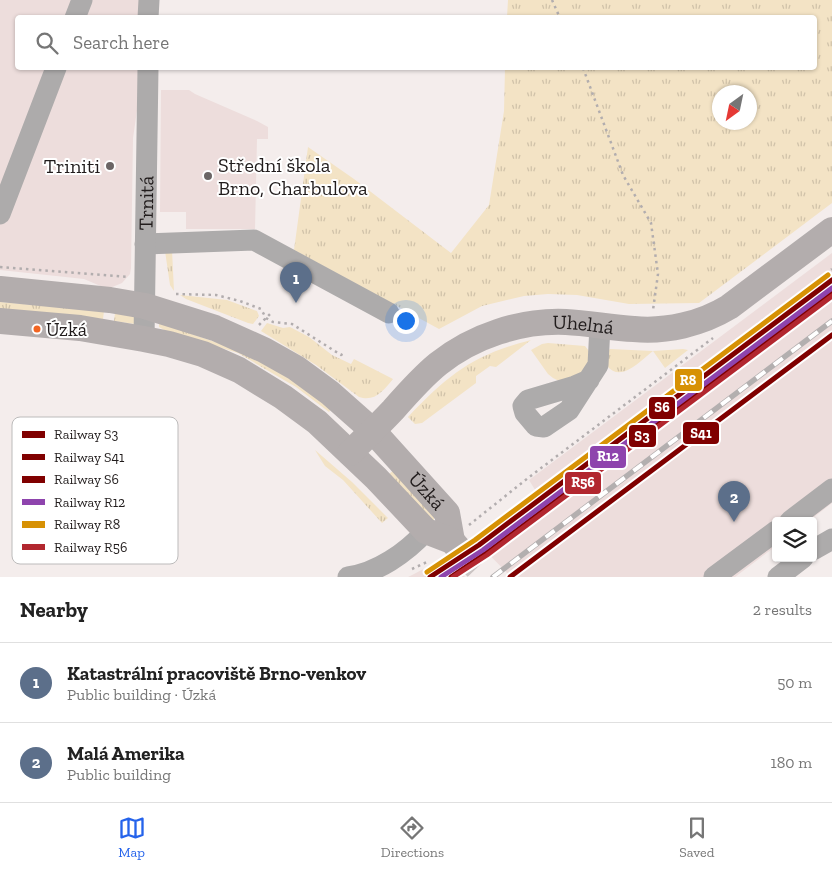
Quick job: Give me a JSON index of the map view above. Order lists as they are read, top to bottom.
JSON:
{
  "streets": {
    "main road": ["Uhelná", "Úzká"],
    "street": ["Trnitá"]
  },
  "crossings": [
    ["Trnitá", "Úzká"],
    ["Uhelná", "Úzká"]
  ],
  "places": ["Triniti", "Střední škola Brno, Charbulova", "Úzká"],
  "lines": [
    "rail line R8",
    "rail line S6",
    "rail line R12",
    "rail line S3",
    "rail line R56",
    "rail line S41"
  ],
  "legend": [
    "Railway S3",
    "Railway S41",
    "Railway S6",
    "Railway R12",
    "Railway R8",
    "Railway R56"
  ],
  "north": "bottom left",
  "page": {
    "search": "Search here",
    "pins": ["1", "2"],
    "heading": ["Nearby", "2 results"],
    "list": [
      {
        "mark": "1",
        "name": "Katastrální pracoviště Brno-venkov",
        "note": "Public building · Úzká",
        "value": "50 m"
      },
      {
        "mark": "2",
        "name": "Malá Amerika",
        "note": "Public building",
        "value": "180 m"
      }
    ],
    "nav": ["Map", "Directions", "Saved"]
  }
}
